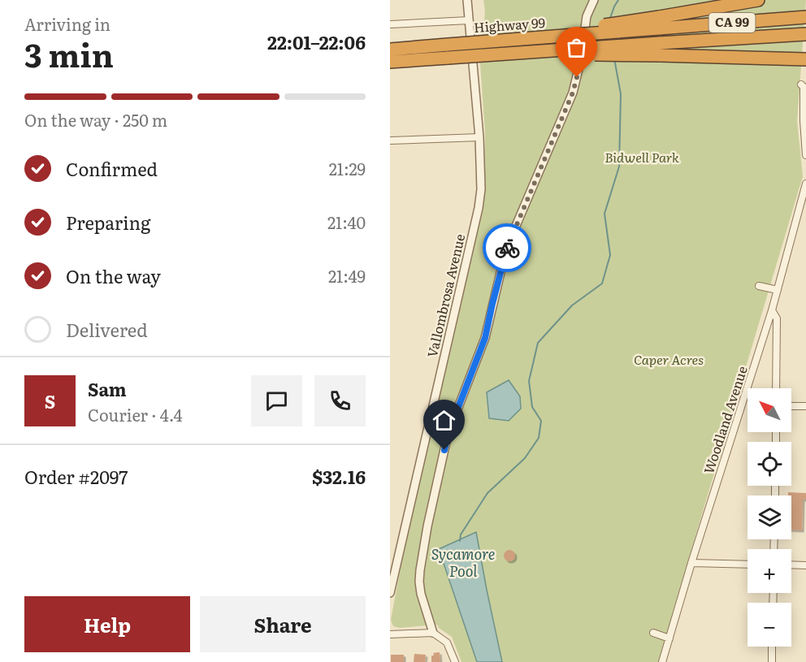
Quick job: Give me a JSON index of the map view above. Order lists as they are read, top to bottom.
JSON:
{
  "streets": {
    "highway": ["CA 99", "Highway 99"],
    "street": ["Vallombrosa Avenue", "Woodland Avenue"]
  },
  "crossings": [
    ["CA 99", "Highway 99"]
  ],
  "water": ["Sycamore Pool"],
  "parks": ["Bidwell Park", "Caper Acres"],
  "north": "top left",
  "page": {
    "heading": ["3 min", "Arriving in", "22:01–22:06"],
    "panel": [
      "Sam",
      "Courier · 4.4",
      "Order #2097",
      "$32.16"
    ],
    "bar": "On the way · 250 m",
    "list": [
      ["Confirmed", "21:29"],
      ["Preparing", "21:40"],
      ["On the way", "21:49"],
      "Delivered"
    ],
    "round": "S",
    "map_buttons": ["+", "−"],
    "buttons": ["Help", "Share"]
  }
}
